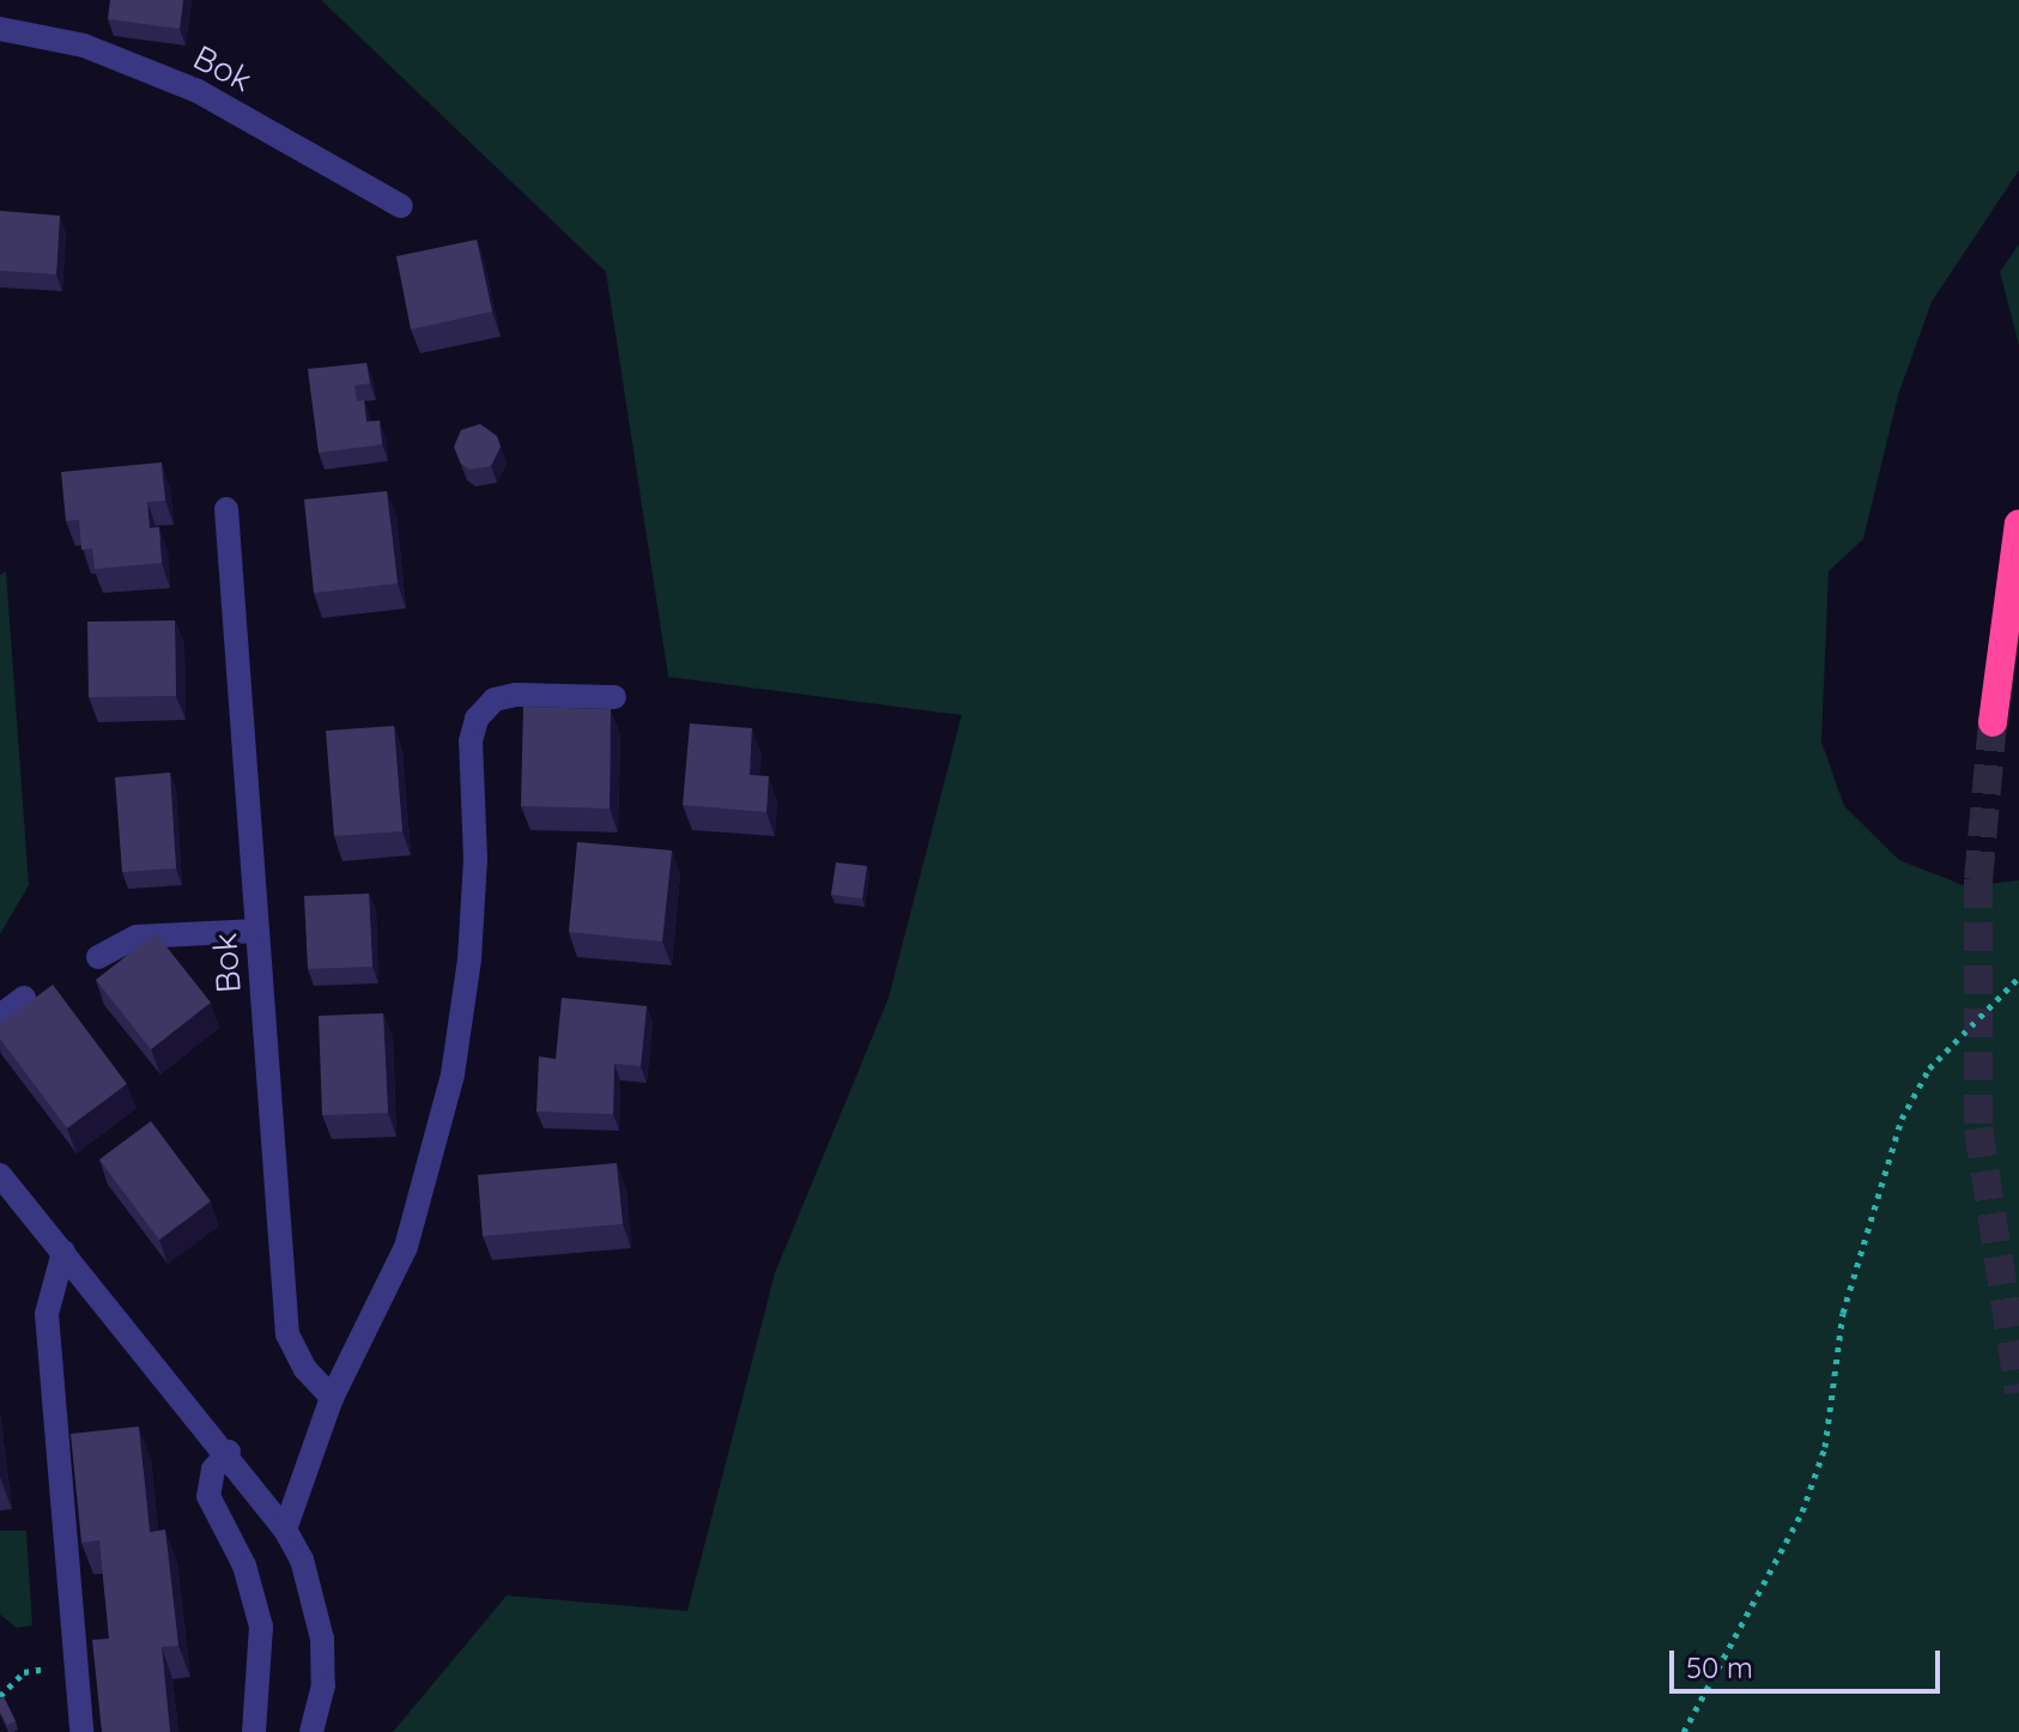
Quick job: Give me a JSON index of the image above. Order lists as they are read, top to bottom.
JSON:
{
  "streets": {
    "street": ["Bok"]
  },
  "scale_bar": "50 m"
}
